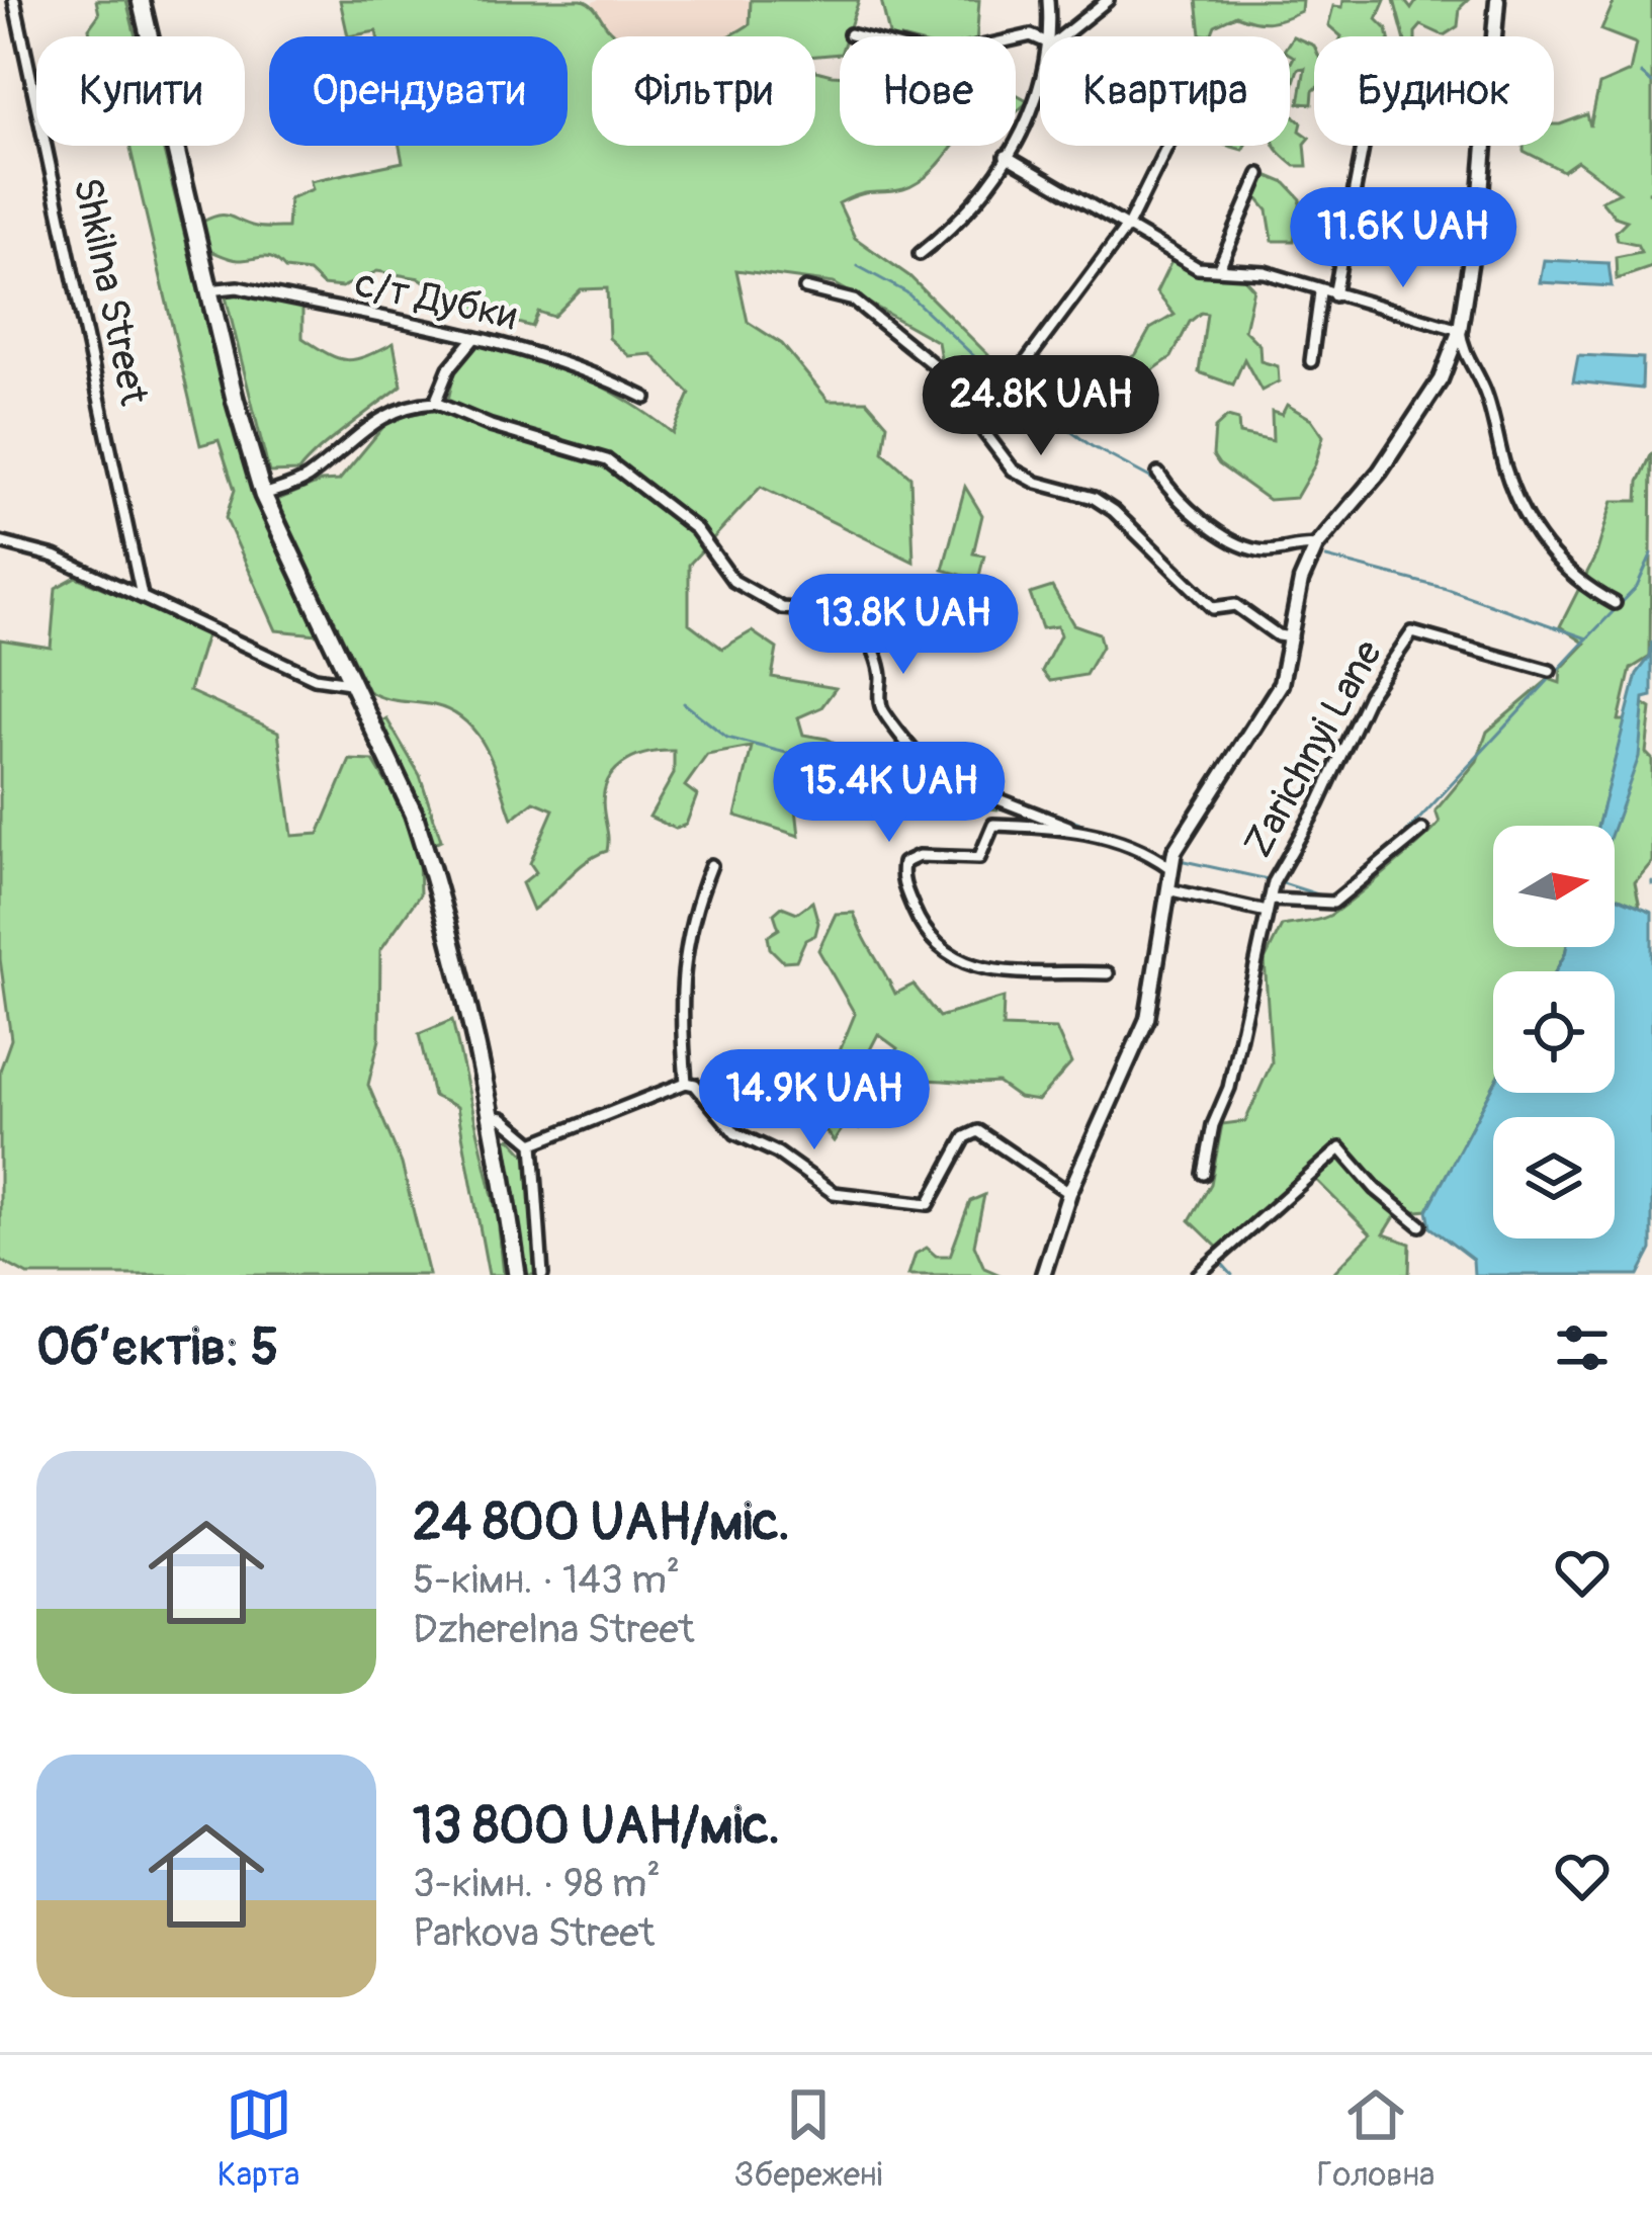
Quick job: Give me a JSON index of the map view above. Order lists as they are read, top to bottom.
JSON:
{
  "streets": {
    "street": ["Shkilna Street", "с/т Дубки", "Zarichnyi Lane"]
  },
  "north": "right",
  "page": {
    "chip": [
      "Купити",
      "Орендувати",
      "Фільтри",
      "Нове",
      "Квартира",
      "Будинок"
    ],
    "price": [
      "11.6K UAH",
      "24.8K UAH",
      "13.8K UAH",
      "15.4K UAH",
      "14.9K UAH"
    ],
    "heading": "Об’єктів: 5",
    "list": [
      {
        "name": "24 800 UAH/міс.",
        "note": "5-кімн. · 143 m² · Dzherelna Street"
      },
      {
        "name": "13 800 UAH/міс.",
        "note": "3-кімн. · 98 m² · Parkova Street"
      }
    ],
    "tabs": ["Карта", "Збережені", "Головна"]
  }
}
